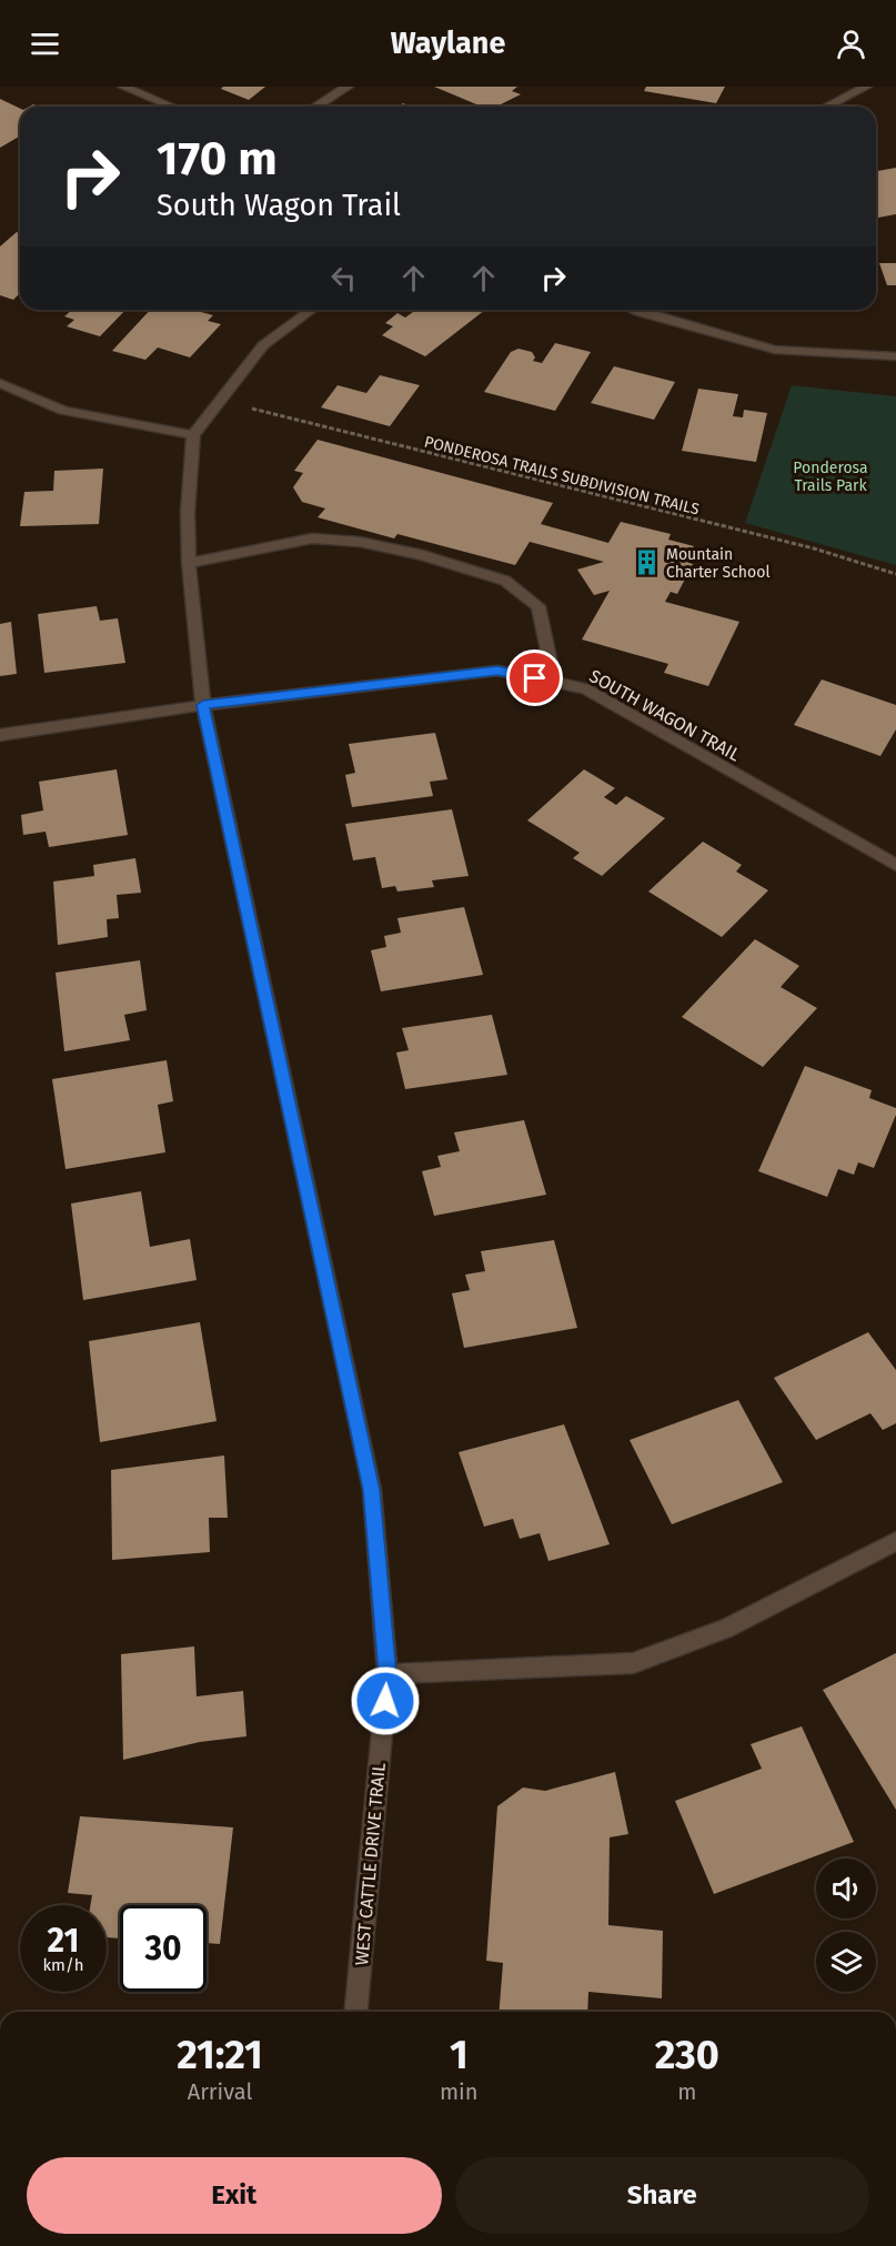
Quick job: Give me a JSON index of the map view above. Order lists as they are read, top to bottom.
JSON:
{
  "streets": {
    "street": ["SOUTH WAGON TRAIL", "WEST CATTLE DRIVE TRAIL"],
    "path": ["PONDEROSA TRAILS SUBDIVISION TRAILS"]
  },
  "crossings": [
    ["SOUTH WAGON TRAIL", "WEST CATTLE DRIVE TRAIL"]
  ],
  "parks": ["Ponderosa Trails Park"],
  "places": {
    "building": ["Mountain Charter School"]
  },
  "page": {
    "header": "Waylane",
    "turn": ["170 m", "South Wagon Trail"],
    "speed": "21 km/h",
    "limit": "30",
    "eta": [
      "21:21",
      "Arrival",
      "1",
      "min",
      "230",
      "m"
    ],
    "buttons": ["Exit", "Share"]
  }
}
